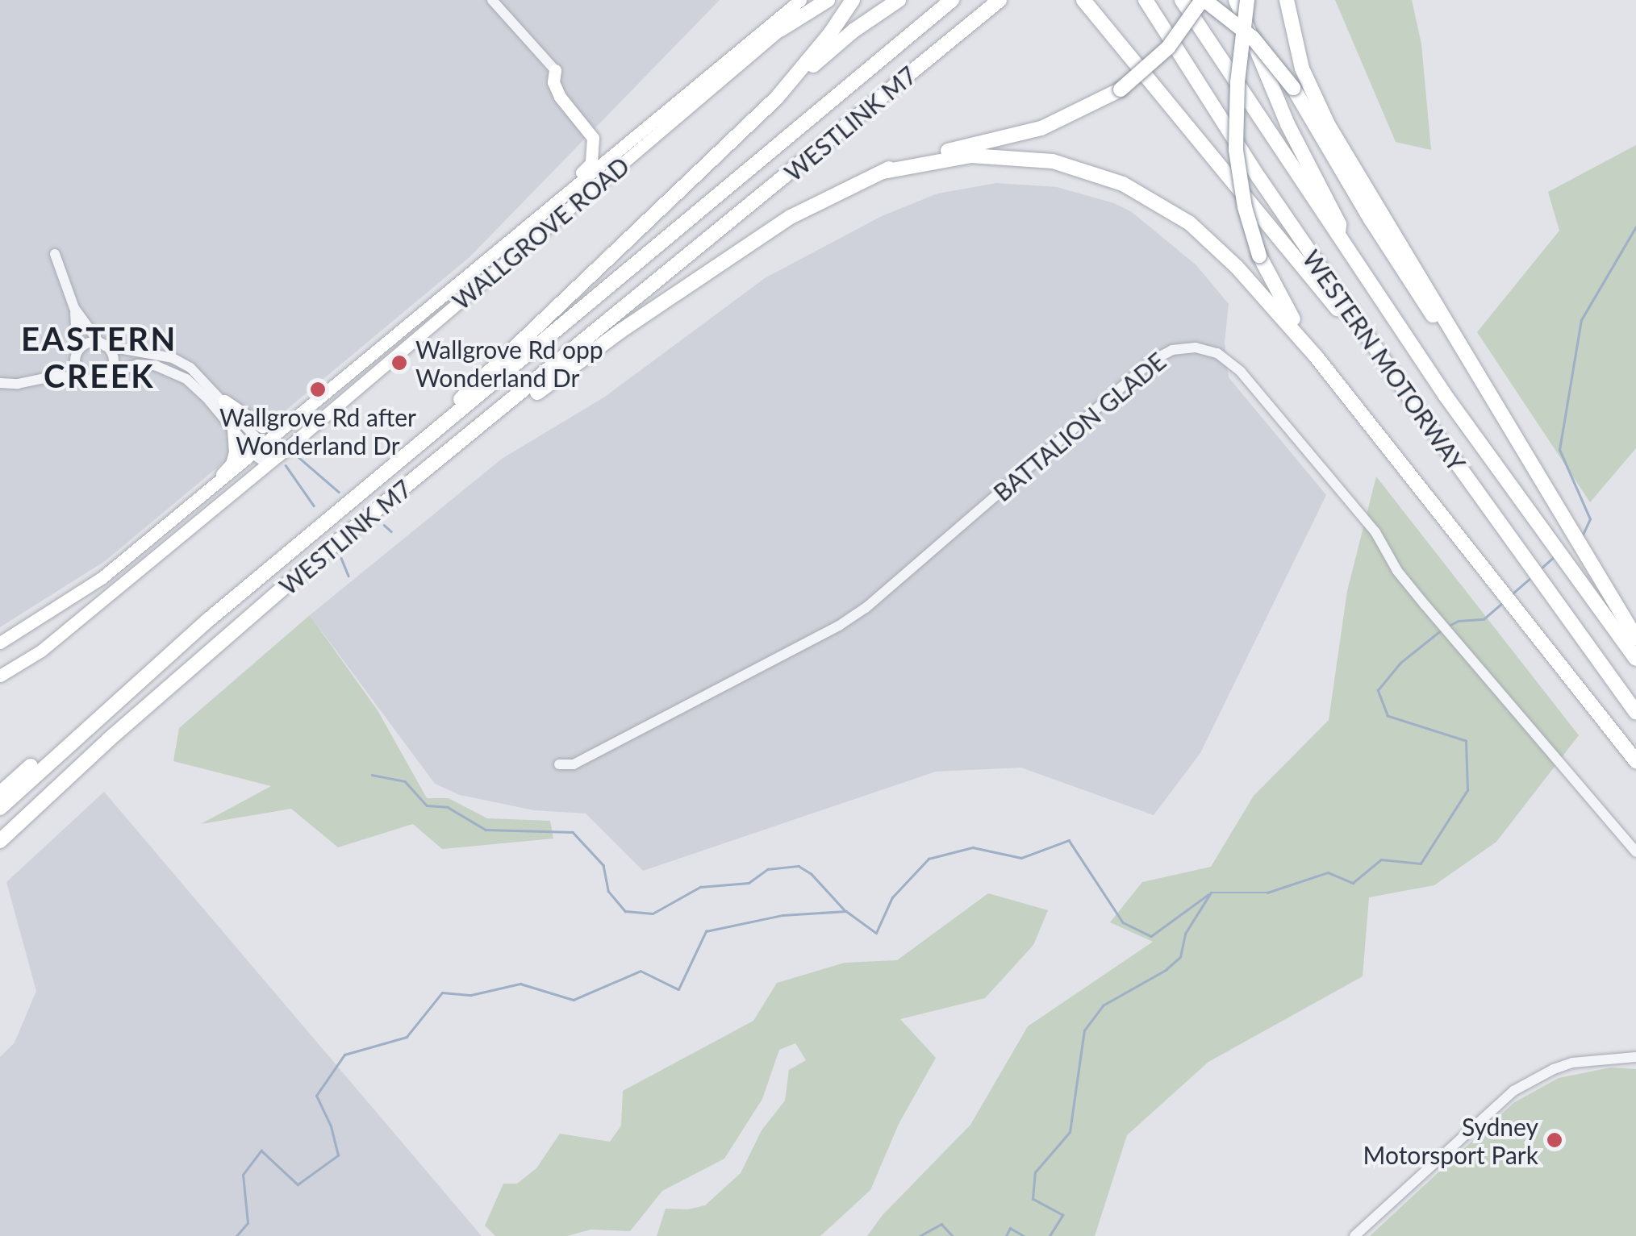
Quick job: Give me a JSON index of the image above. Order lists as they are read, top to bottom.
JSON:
{
  "streets": {
    "highway": ["WESTLINK M7", "WESTERN MOTORWAY"],
    "main road": ["WALLGROVE ROAD"],
    "street": ["BATTALION GLADE"]
  },
  "districts": ["EASTERN CREEK"],
  "places": ["Wallgrove Rd opp Wonderland Dr", "Wallgrove Rd after Wonderland Dr", "Sydney Motorsport Park"]
}
